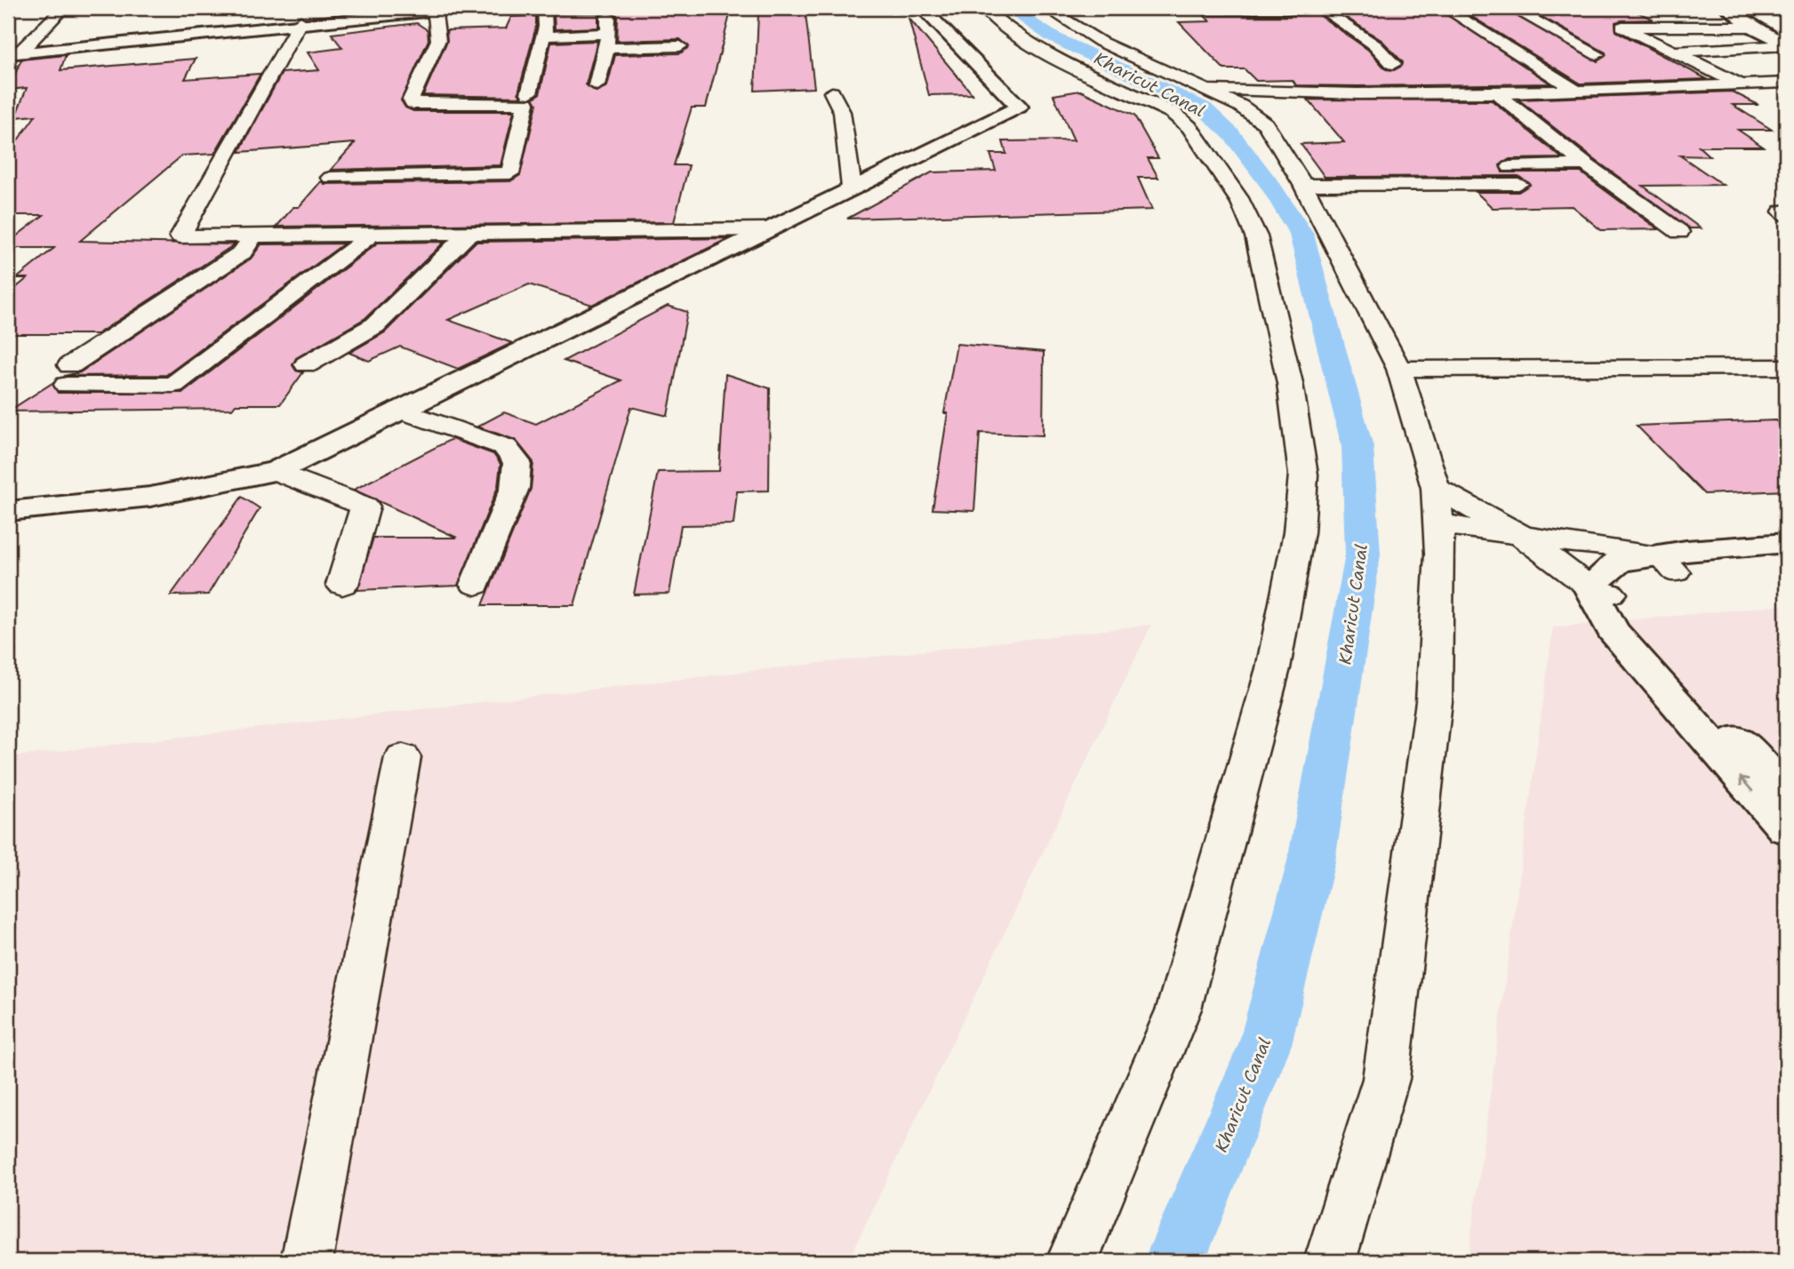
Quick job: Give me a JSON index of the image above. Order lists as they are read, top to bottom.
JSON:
{
  "water": ["Kharicut Canal"]
}
